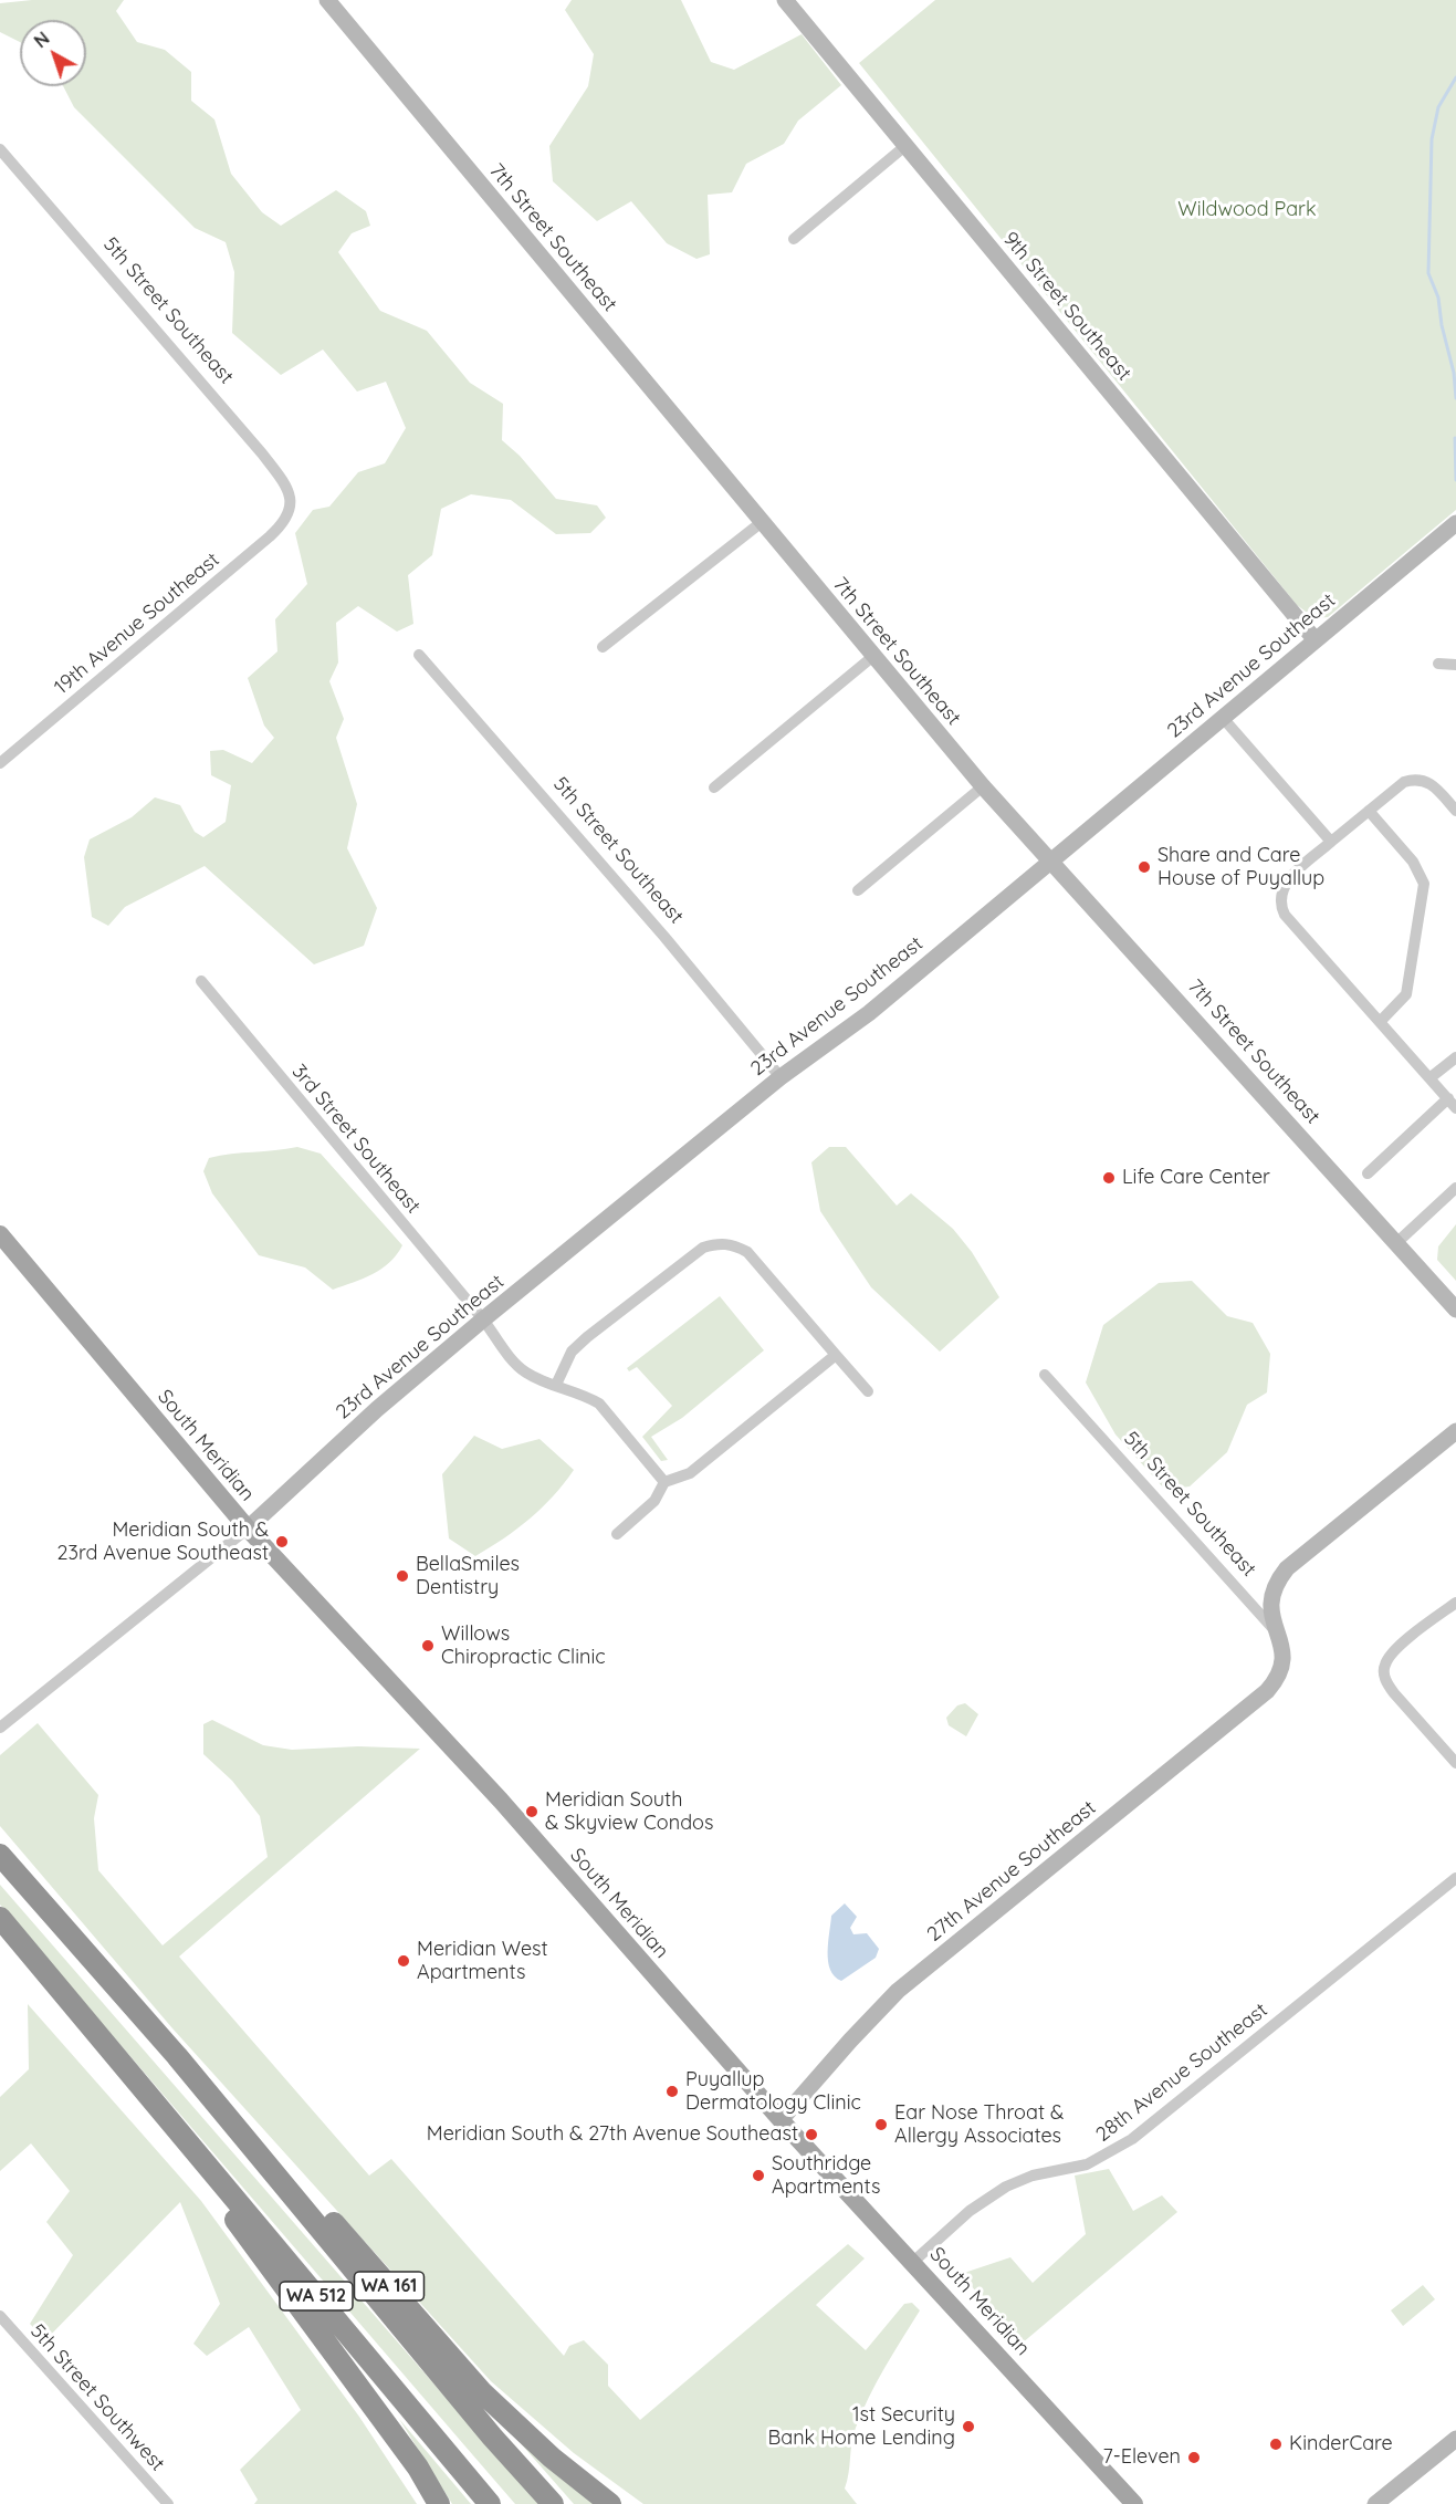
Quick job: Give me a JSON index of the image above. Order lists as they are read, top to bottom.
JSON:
{
  "streets": {
    "highway": ["WA 161", "WA 512"],
    "main road": ["South Meridian"],
    "street": [
      "7th Street Southeast",
      "9th Street Southeast",
      "5th Street Southeast",
      "19th Avenue Southeast",
      "23rd Avenue Southeast",
      "3rd Street Southeast",
      "27th Avenue Southeast",
      "28th Avenue Southeast",
      "5th Street Southwest"
    ]
  },
  "crossings": [
    ["7th Street Southeast", "23rd Avenue Southeast"],
    ["9th Street Southeast", "23rd Avenue Southeast"],
    ["5th Street Southeast", "19th Avenue Southeast"],
    ["5th Street Southeast", "23rd Avenue Southeast"],
    ["5th Street Southeast", "27th Avenue Southeast"],
    ["23rd Avenue Southeast", "3rd Street Southeast"],
    ["23rd Avenue Southeast", "South Meridian"],
    ["South Meridian", "27th Avenue Southeast"],
    ["South Meridian", "28th Avenue Southeast"],
    ["WA 161", "WA 512"]
  ],
  "parks": ["Wildwood Park"],
  "places": [
    "Share and Care House of Puyallup",
    "Life Care Center",
    "Meridian South & 23rd Avenue Southeast",
    "BellaSmiles Dentistry",
    "Willows Chiropractic Clinic",
    "Meridian South & Skyview Condos",
    "Meridian West Apartments",
    "Puyallup Dermatology Clinic",
    "Ear Nose Throat & Allergy Associates",
    "Meridian South & 27th Avenue Southeast",
    "Southridge Apartments",
    "1st Security Bank Home Lending",
    "KinderCare",
    "7-Eleven"
  ],
  "north": "top left"
}
